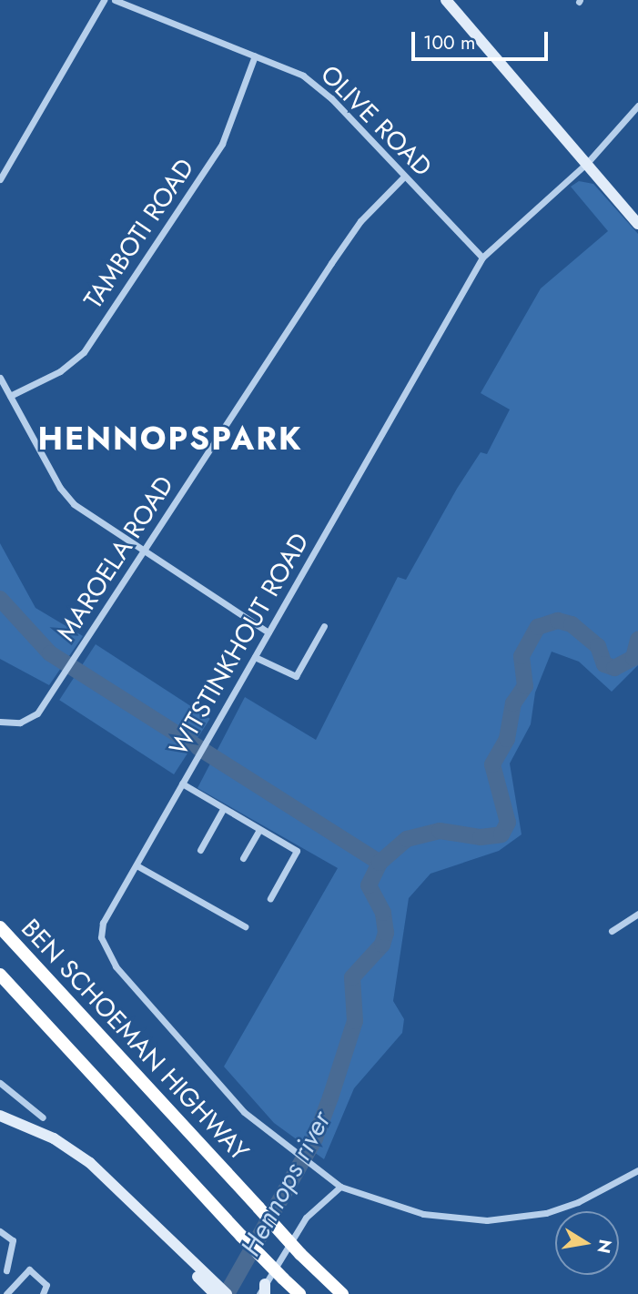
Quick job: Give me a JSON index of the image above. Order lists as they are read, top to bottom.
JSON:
{
  "streets": {
    "highway": ["BEN SCHOEMAN HIGHWAY"],
    "street": [
      "OLIVE ROAD",
      "TAMBOTI ROAD",
      "MAROELA ROAD",
      "WITSTINKHOUT ROAD"
    ]
  },
  "crossings": [
    ["OLIVE ROAD", "TAMBOTI ROAD"],
    ["OLIVE ROAD", "MAROELA ROAD"],
    ["OLIVE ROAD", "WITSTINKHOUT ROAD"]
  ],
  "districts": ["HENNOPSPARK"],
  "water": ["Hennops river"],
  "scale_bar": "100 m",
  "north": "right"
}
